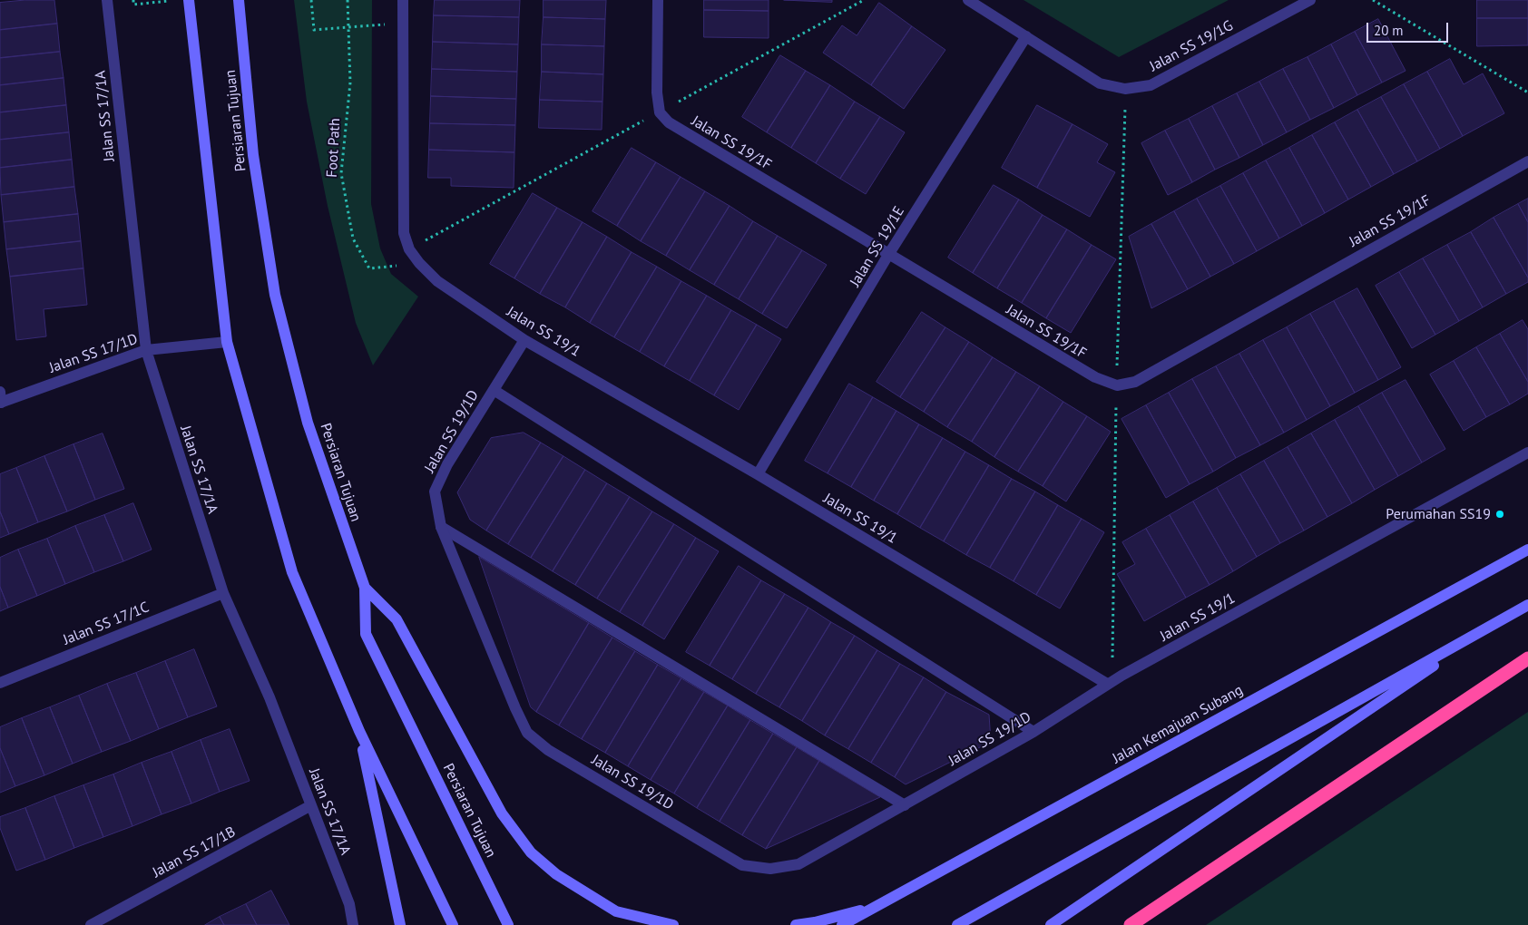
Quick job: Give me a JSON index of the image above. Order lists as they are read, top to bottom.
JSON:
{
  "streets": {
    "main road": ["Persiaran Tujuan", "Jalan Kemajuan Subang"],
    "street": [
      "Jalan SS 19/1G",
      "Jalan SS 17/1A",
      "Jalan SS 19/1F",
      "Jalan SS 19/1E",
      "Jalan SS 19/1",
      "Jalan SS 17/1D",
      "Jalan SS 19/1D",
      "Jalan SS 17/1C",
      "Jalan SS 17/1B"
    ],
    "path": ["Foot Path"]
  },
  "crossings": [
    ["Jalan SS 19/1G", "Jalan SS 19/1E"],
    ["Jalan SS 17/1A", "Jalan SS 17/1D"],
    ["Jalan SS 17/1A", "Jalan SS 17/1C"],
    ["Jalan SS 17/1A", "Jalan SS 17/1B"],
    ["Jalan SS 19/1F", "Jalan SS 19/1E"],
    ["Foot Path", "Jalan SS 19/1"],
    ["Jalan SS 19/1E", "Jalan SS 19/1"],
    ["Jalan SS 19/1", "Jalan SS 19/1D"]
  ],
  "places": ["Perumahan SS19"],
  "scale_bar": "20 m"
}
